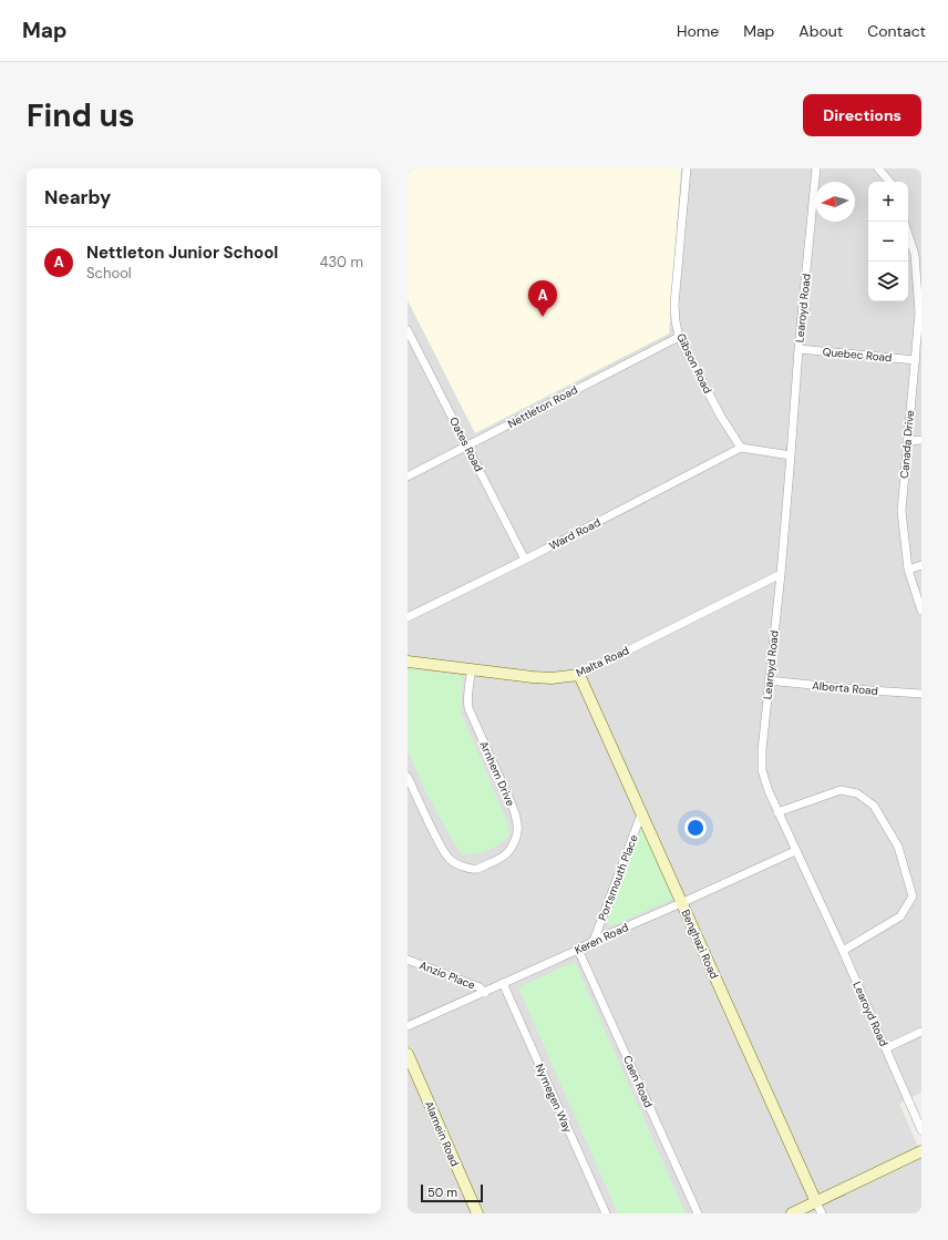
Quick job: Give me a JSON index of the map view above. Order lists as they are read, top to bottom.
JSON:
{
  "streets": {
    "street": [
      "Learoyd Road",
      "Quebec Road",
      "Gibson Road",
      "Nettleton Road",
      "Oates Road",
      "Canada Drive",
      "Ward Road",
      "Malta Road",
      "Alberta Road",
      "Arnhem Drive",
      "Portsmouth Place",
      "Keren Road",
      "Benghazi Road",
      "Anzio Place",
      "Caen Road",
      "Nymegen Way",
      "Alamein Road"
    ]
  },
  "crossings": [
    ["Learoyd Road", "Quebec Road"],
    ["Learoyd Road", "Malta Road"],
    ["Learoyd Road", "Alberta Road"],
    ["Learoyd Road", "Keren Road"],
    ["Quebec Road", "Canada Drive"],
    ["Gibson Road", "Nettleton Road"],
    ["Gibson Road", "Ward Road"],
    ["Nettleton Road", "Oates Road"],
    ["Oates Road", "Ward Road"],
    ["Malta Road", "Arnhem Drive"],
    ["Malta Road", "Benghazi Road"],
    ["Portsmouth Place", "Keren Road"],
    ["Portsmouth Place", "Benghazi Road"],
    ["Keren Road", "Benghazi Road"],
    ["Keren Road", "Anzio Place"],
    ["Keren Road", "Caen Road"],
    ["Keren Road", "Nymegen Way"]
  ],
  "scale_bar": "50 m",
  "north": "left",
  "page": {
    "header": "Map",
    "nav": [
      "Home",
      "Map",
      "About",
      "Contact"
    ],
    "buttons": "Directions",
    "title": "Find us",
    "heading": "Nearby",
    "map_buttons": ["+", "−"],
    "list": [
      {
        "mark": "A",
        "name": "Nettleton Junior School",
        "note": "School",
        "value": "430 m"
      }
    ],
    "pins": "A",
    "scale": "50 m"
  }
}
